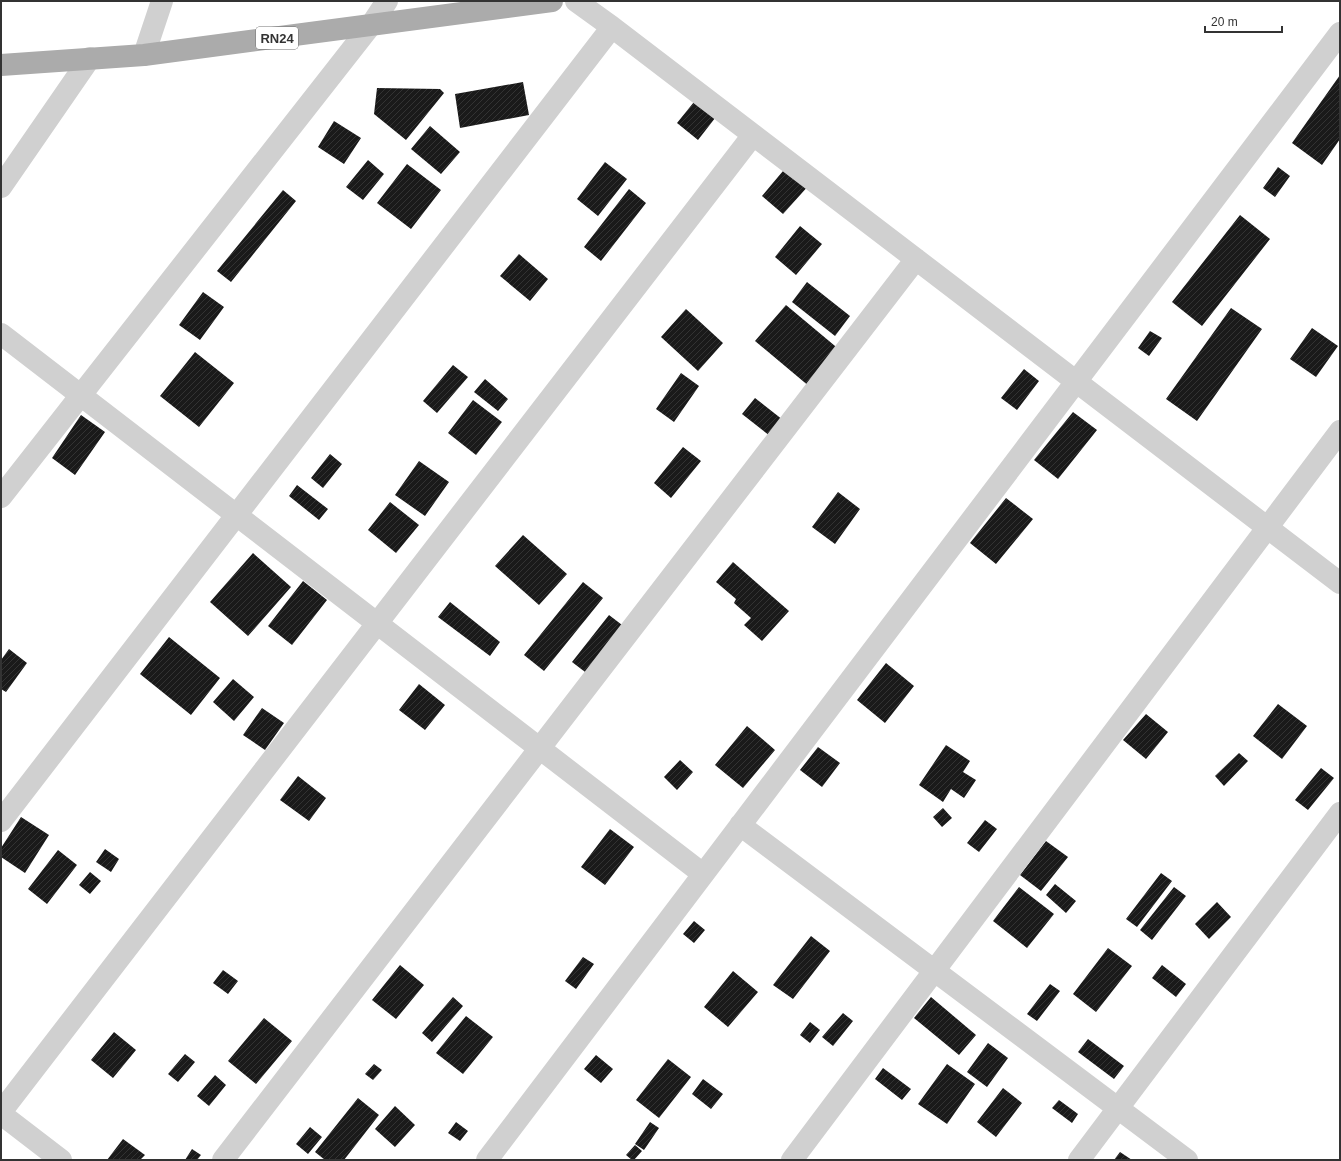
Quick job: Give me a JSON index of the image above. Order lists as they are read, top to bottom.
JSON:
{
  "streets": {
    "main road": ["RN24"]
  },
  "scale_bar": "20 m"
}
